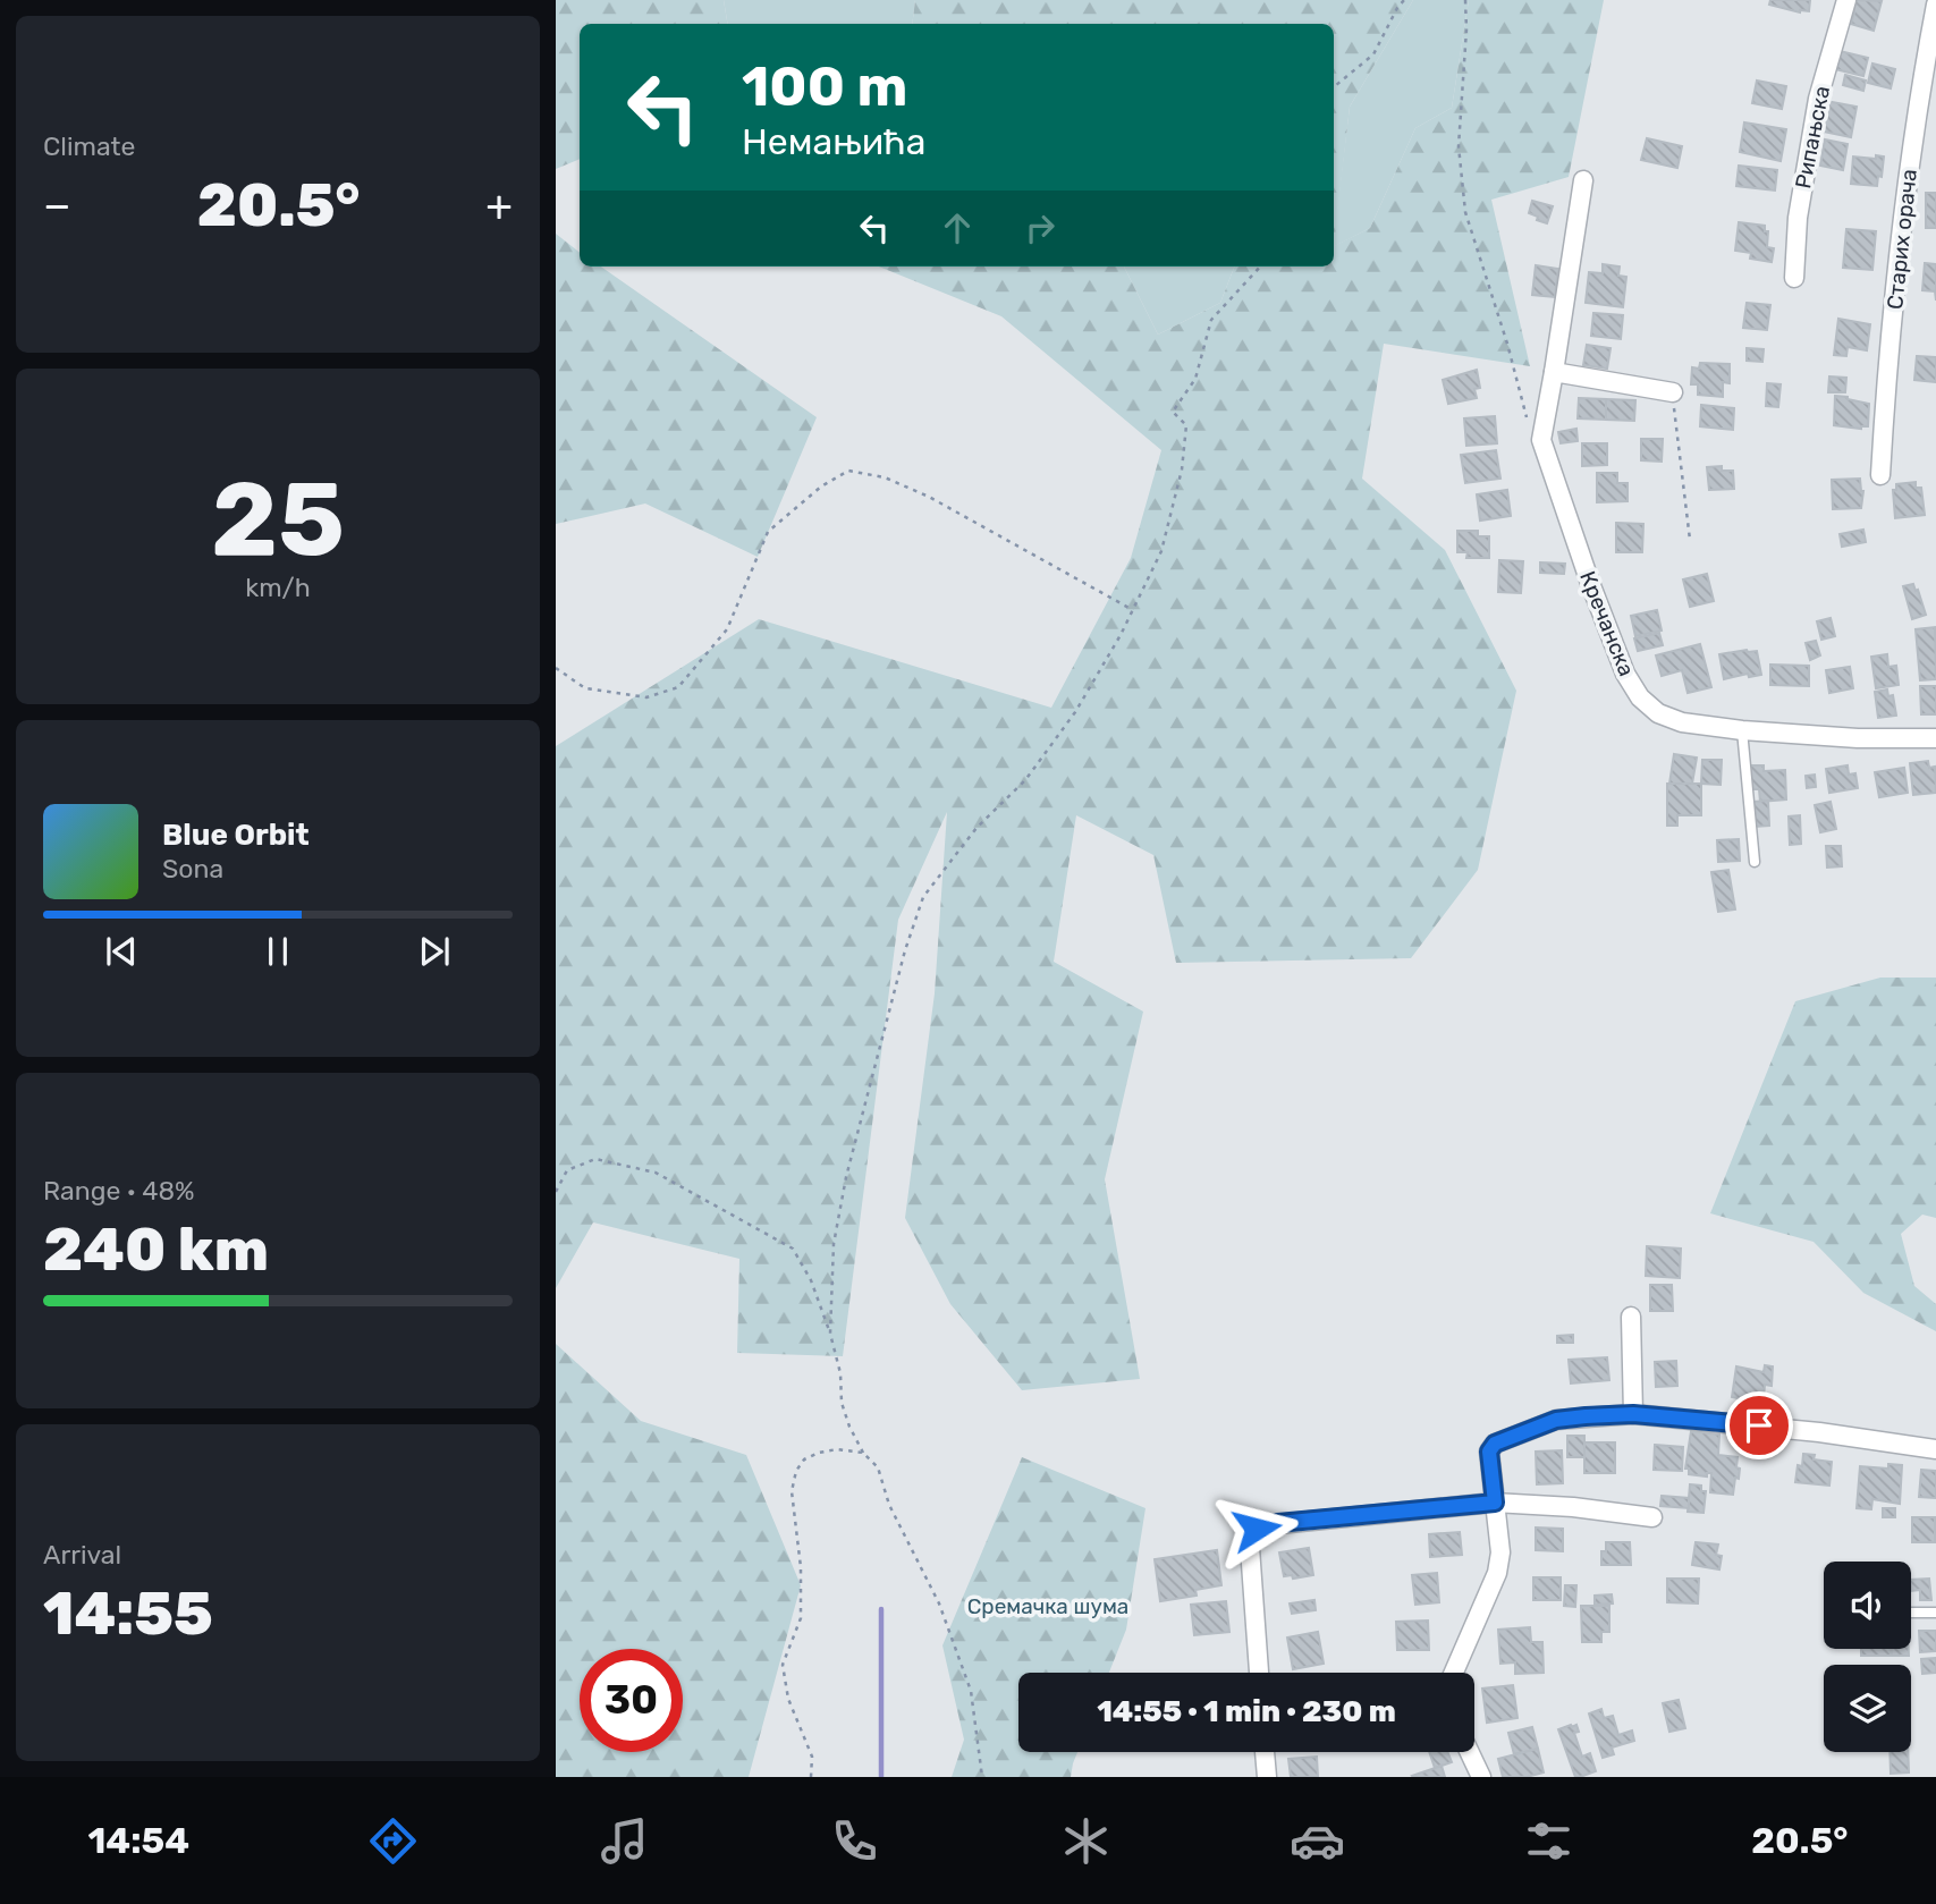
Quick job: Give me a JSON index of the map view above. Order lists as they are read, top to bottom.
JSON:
{
  "streets": {
    "street": ["Рипањска", "Старих орача", "Кречанска"]
  },
  "parks": ["Сремачка шума"],
  "page": {
    "tile": [
      "Climate",
      ["25", "km/h"],
      ["Range · 48%", "240 km"],
      ["Arrival", "14:55"]
    ],
    "turn": ["100 m", "Немањића"],
    "heat": ["−", "20.5°", "+"],
    "song": ["Blue Orbit", "Sona"],
    "limit": "30",
    "trip": "14:55 · 1 min · 230 m",
    "tabs": ["14:54", "20.5°"]
  }
}
